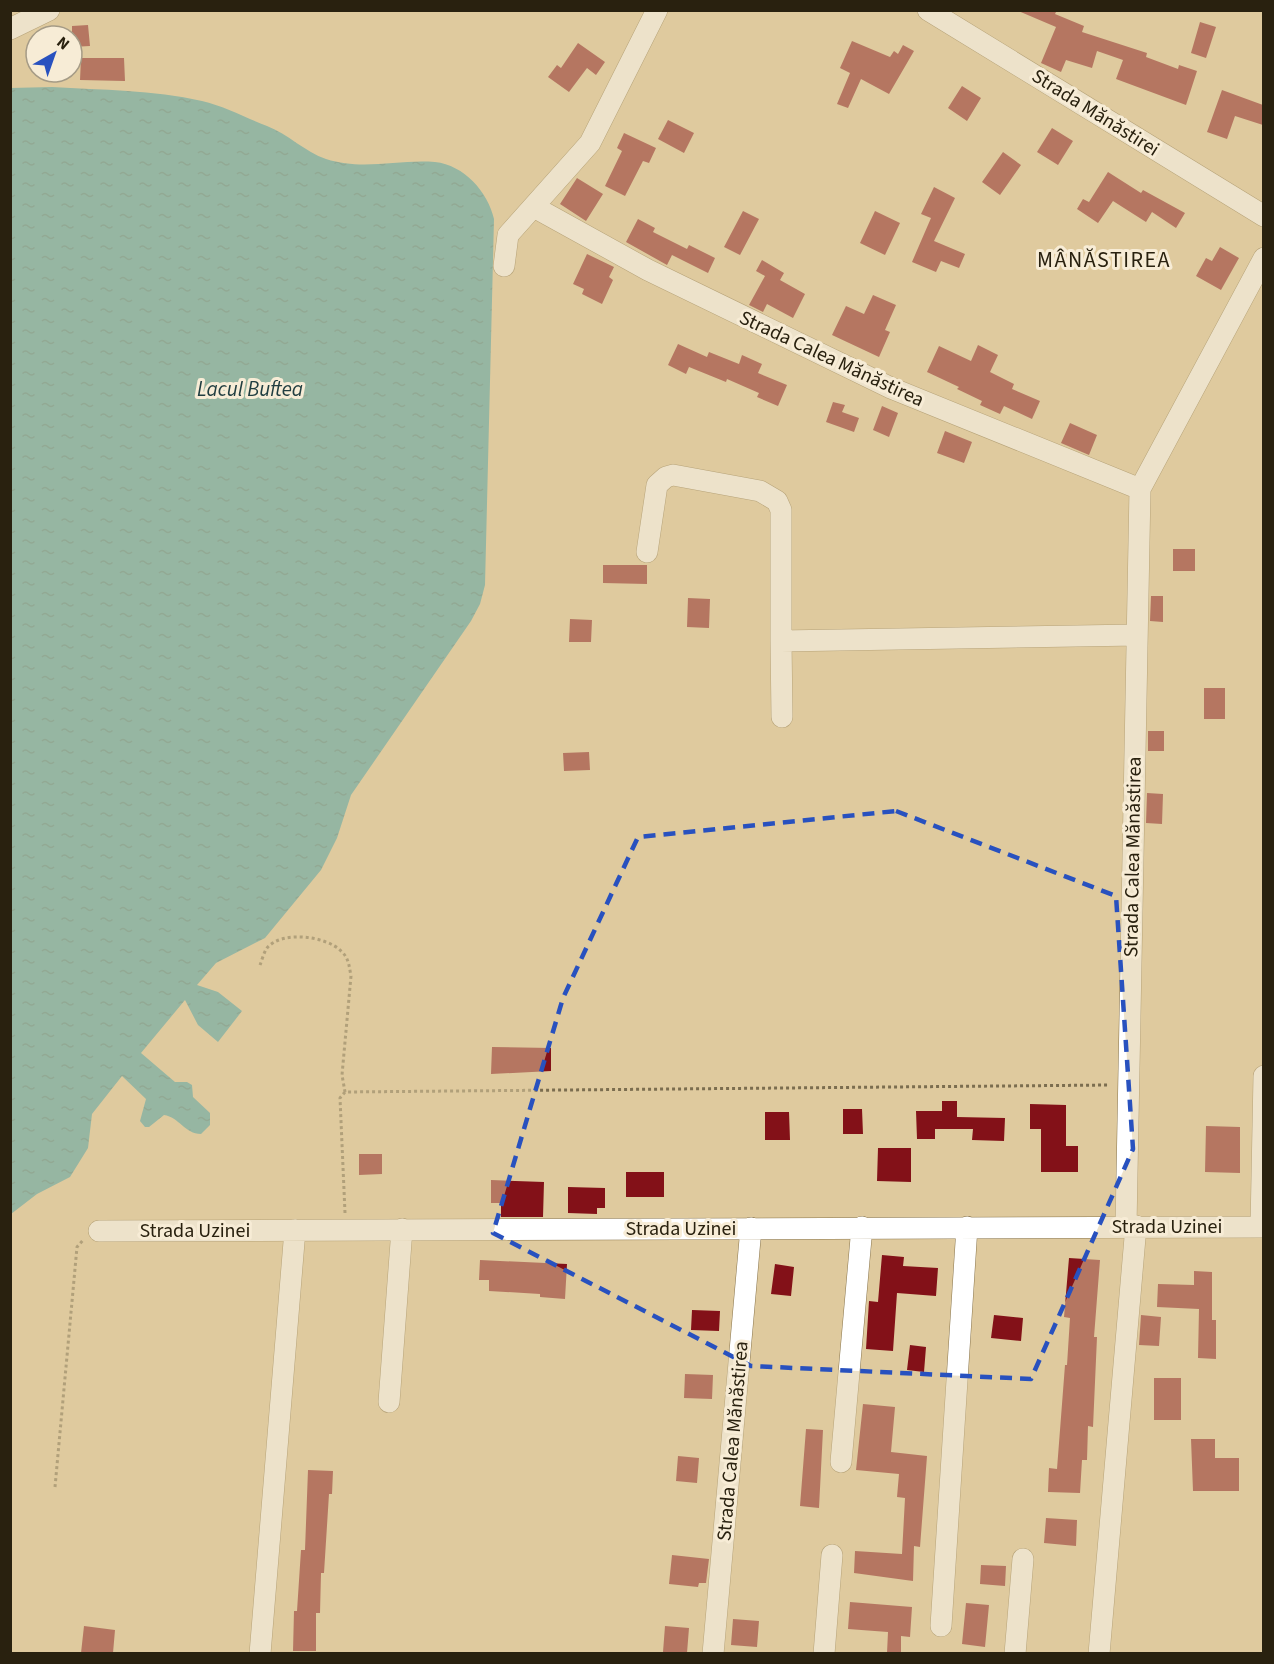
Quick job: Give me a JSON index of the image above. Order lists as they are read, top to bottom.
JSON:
{
  "streets": {
    "street": ["Strada Mănăstirei", "Strada Calea Mănăstirea", "Strada Uzinei"]
  },
  "crossings": [
    ["Strada Calea Mănăstirea", "Strada Uzinei"]
  ],
  "districts": ["MÂNĂSTIREA"],
  "water": ["Lacul Buftea"],
  "north": "top right"
}
